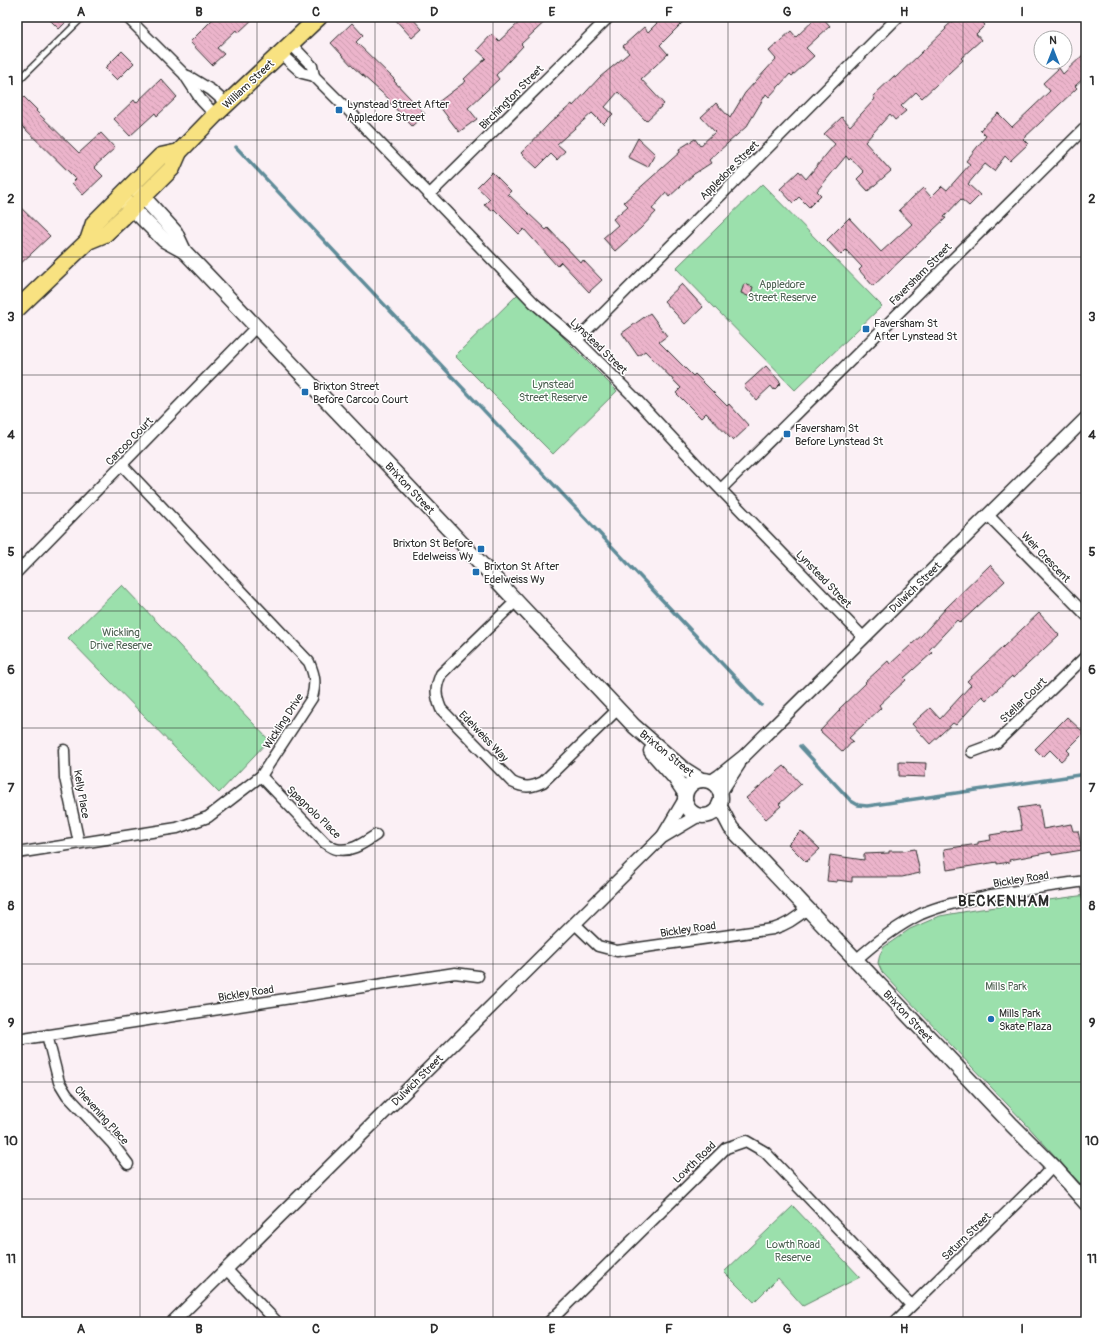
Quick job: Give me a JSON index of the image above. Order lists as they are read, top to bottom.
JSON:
{
  "streets": {
    "main road": ["William Street", "Brixton Street"],
    "street": [
      "Birchington Street",
      "Appledore Street",
      "Faversham Street",
      "Lynstead Street",
      "Carcoo Court",
      "Weir Crescent",
      "Dulwich Street",
      "Stellar Court",
      "Wickling Drive",
      "Edelweiss Way",
      "Kelly Place",
      "Spagnolo Place",
      "Bickley Road",
      "Chevening Place",
      "Lowth Road",
      "Saturn Street"
    ]
  },
  "crossings": [
    ["William Street", "Lynstead Street"],
    ["William Street", "Brixton Street"],
    ["Birchington Street", "Lynstead Street"],
    ["Appledore Street", "Lynstead Street"],
    ["Faversham Street", "Lynstead Street"],
    ["Lynstead Street", "Dulwich Street"],
    ["Carcoo Court", "Brixton Street"],
    ["Carcoo Court", "Wickling Drive"],
    ["Brixton Street", "Dulwich Street"],
    ["Brixton Street", "Edelweiss Way"],
    ["Brixton Street", "Bickley Road"],
    ["Brixton Street", "Saturn Street"],
    ["Weir Crescent", "Dulwich Street"],
    ["Dulwich Street", "Bickley Road"],
    ["Wickling Drive", "Kelly Place"],
    ["Wickling Drive", "Spagnolo Place"],
    ["Bickley Road", "Chevening Place"],
    ["Lowth Road", "Saturn Street"]
  ],
  "districts": ["BECKENHAM"],
  "parks": [
    "Appledore Street Reserve",
    "Lynstead Street Reserve",
    "Wickling Drive Reserve",
    "Mills Park",
    "Lowth Road Reserve"
  ],
  "places": {
    "transit": [
      "Lynstead Street After Appledore Street",
      "Faversham St After Lynstead St",
      "Brixton Street Before Carcoo Court",
      "Faversham St Before Lynstead St",
      "Brixton St Before Edelweiss Wy",
      "Brixton St After Edelweiss Wy"
    ],
    "other": ["Mills Park Skate Plaza"]
  },
  "north": "top",
  "grid": {
    "columns": [
      "A",
      "B",
      "C",
      "D",
      "E",
      "F",
      "G",
      "H",
      "I"
    ],
    "rows": [
      "1",
      "2",
      "3",
      "4",
      "5",
      "6",
      "7",
      "8",
      "9",
      "10",
      "11"
    ]
  }
}
